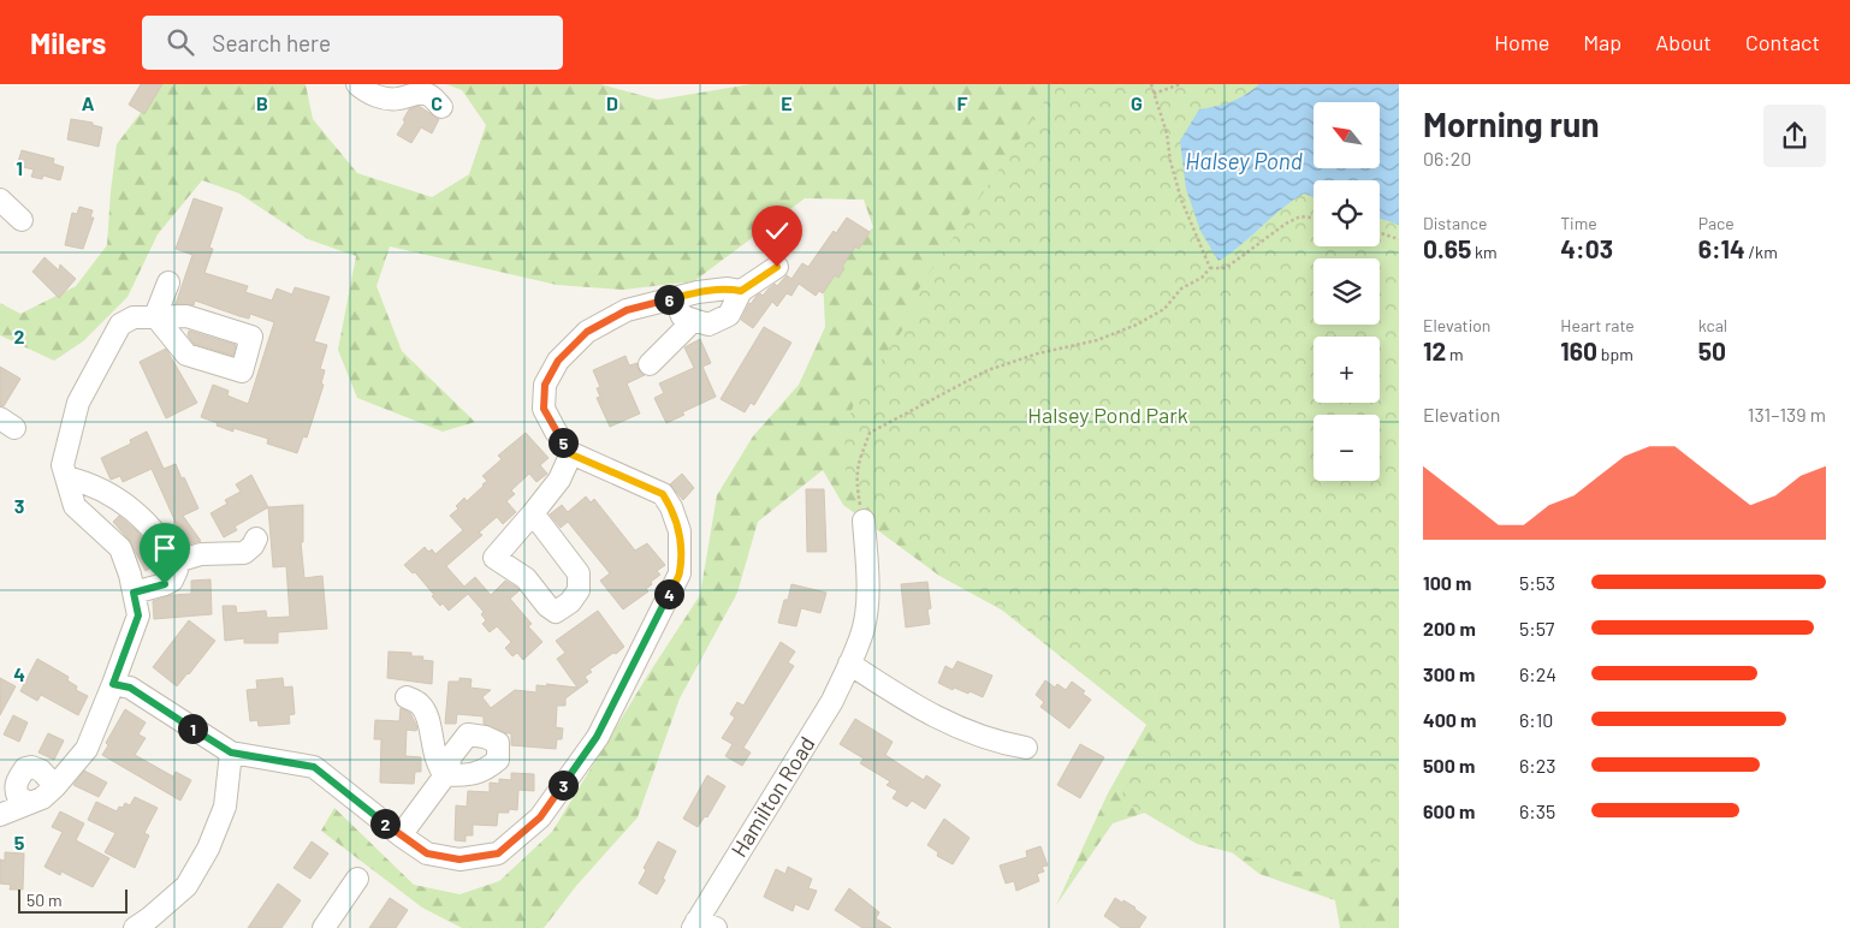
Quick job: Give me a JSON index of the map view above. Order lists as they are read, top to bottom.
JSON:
{
  "streets": {
    "street": ["Hamilton Road"]
  },
  "water": ["Halsey Pond"],
  "parks": ["Halsey Pond Park"],
  "scale_bar": "50 m",
  "north": "top left",
  "page": {
    "header": "Milers",
    "search": "Search here",
    "nav": [
      "Home",
      "Map",
      "About",
      "Contact"
    ],
    "heading": ["Morning run", "06:20"],
    "map_buttons": ["+", "−"],
    "stats": [
      ["Distance", "0.65 km"],
      ["Time", "4:03"],
      ["Pace", "6:14 /km"],
      ["Elevation", "12 m"],
      ["Heart rate", "160 bpm"],
      ["kcal", "50"]
    ],
    "pins": [
      "6",
      "5",
      "4",
      "1",
      "3",
      "2"
    ],
    "chart": ["Elevation", "131–139 m"],
    "list": [
      {
        "name": "100 m",
        "note": "5:53"
      },
      {
        "name": "200 m",
        "note": "5:57"
      },
      {
        "name": "300 m",
        "note": "6:24"
      },
      {
        "name": "400 m",
        "note": "6:10"
      },
      {
        "name": "500 m",
        "note": "6:23"
      },
      {
        "name": "600 m",
        "note": "6:35"
      }
    ],
    "scale": "50 m"
  },
  "grid": {
    "columns": [
      "A",
      "B",
      "C",
      "D",
      "E",
      "F",
      "G"
    ],
    "rows": [
      "1",
      "2",
      "3",
      "4",
      "5"
    ]
  }
}
